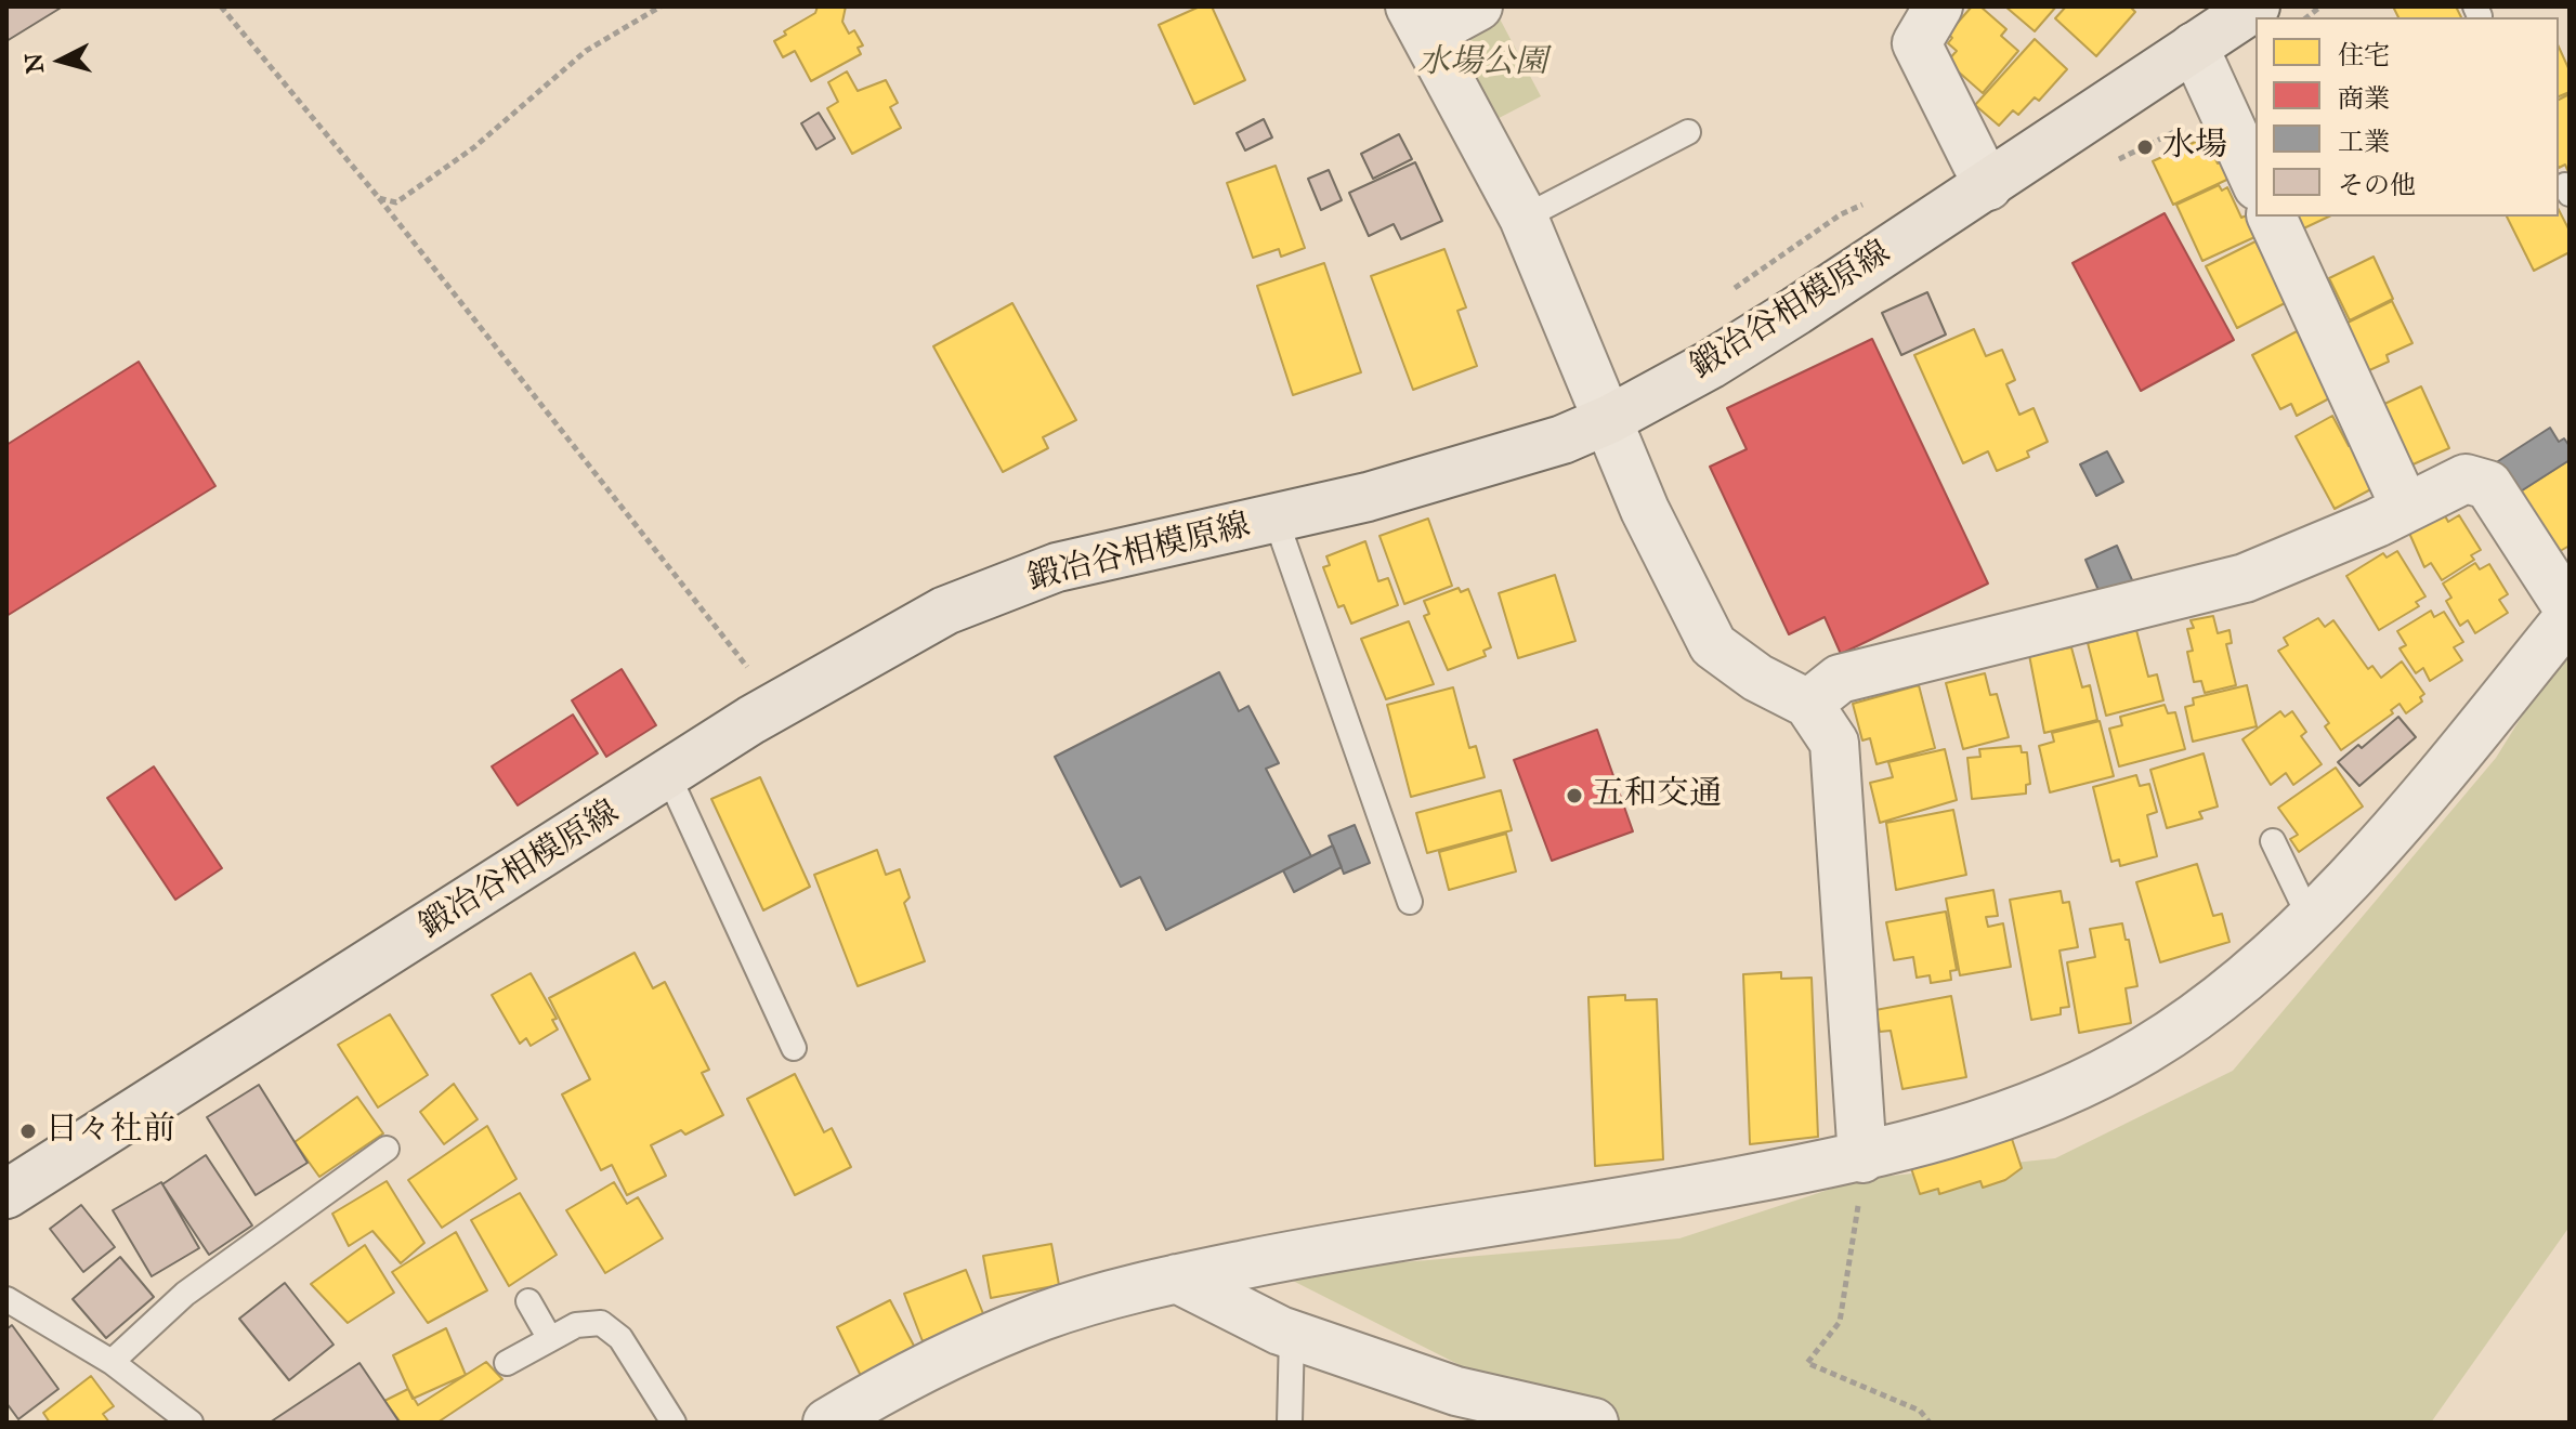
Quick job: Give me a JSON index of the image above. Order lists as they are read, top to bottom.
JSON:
{
  "streets": {
    "main road": ["鍛冶谷相模原線"]
  },
  "parks": ["水場公園"],
  "places": ["水場", "五和交通", "日々社前"],
  "legend": [
    "住宅",
    "商業",
    "工業",
    "その他"
  ],
  "north": "left"
}
